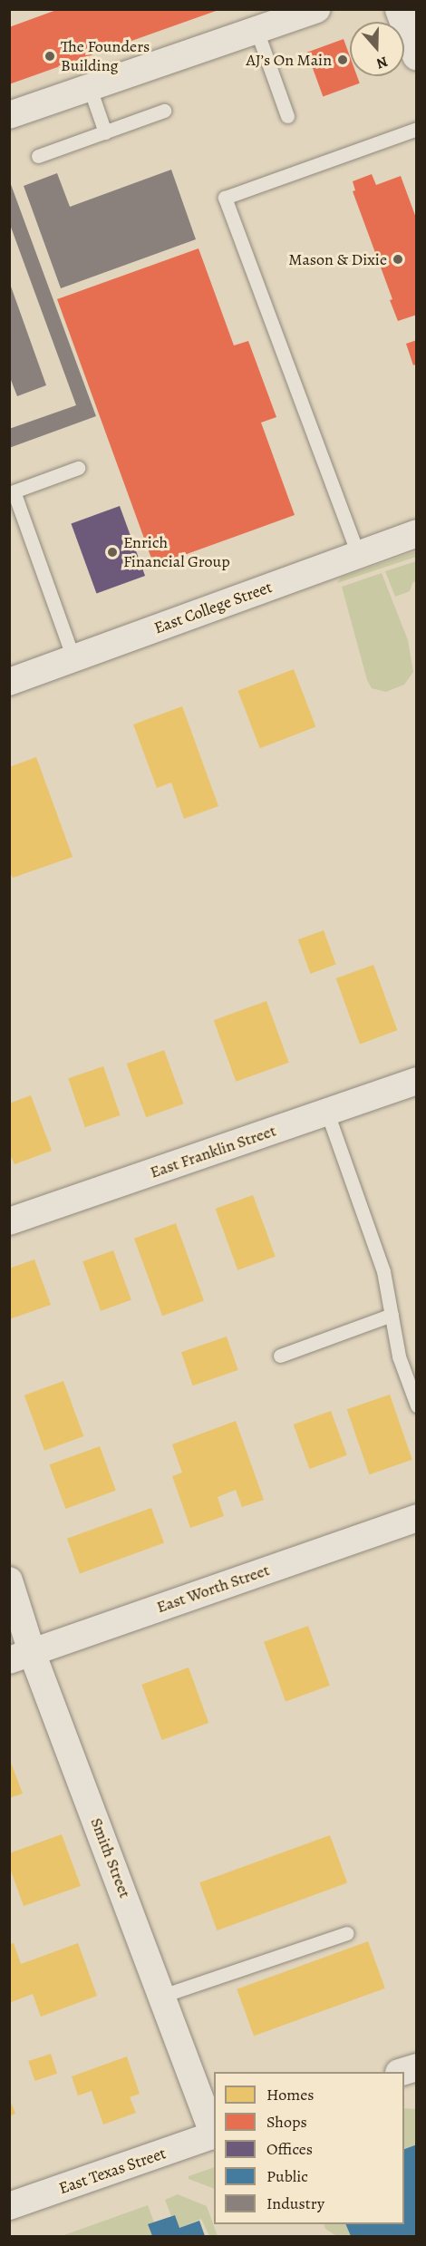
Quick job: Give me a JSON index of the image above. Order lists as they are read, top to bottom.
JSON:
{
  "streets": {
    "street": [
      "East College Street",
      "East Franklin Street",
      "East Worth Street",
      "Smith Street",
      "East Texas Street"
    ]
  },
  "crossings": [
    ["East Worth Street", "Smith Street"]
  ],
  "places": [
    "The Founders Building",
    "AJ’s On Main",
    "Mason & Dixie",
    "Enrich Financial Group"
  ],
  "legend": [
    "Homes",
    "Shops",
    "Offices",
    "Public",
    "Industry"
  ],
  "north": "bottom"
}
